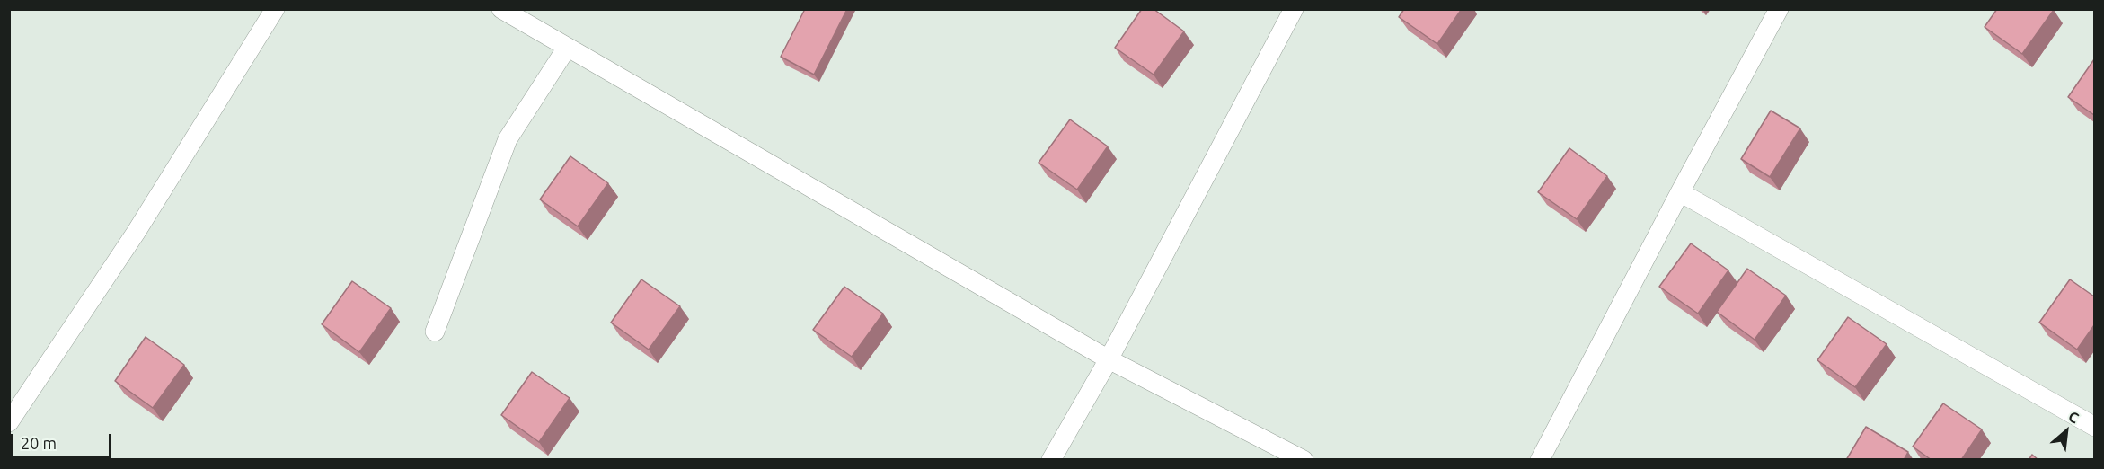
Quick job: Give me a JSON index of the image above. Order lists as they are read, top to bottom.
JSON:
{
  "scale_bar": "20 m",
  "north": "top right"
}
